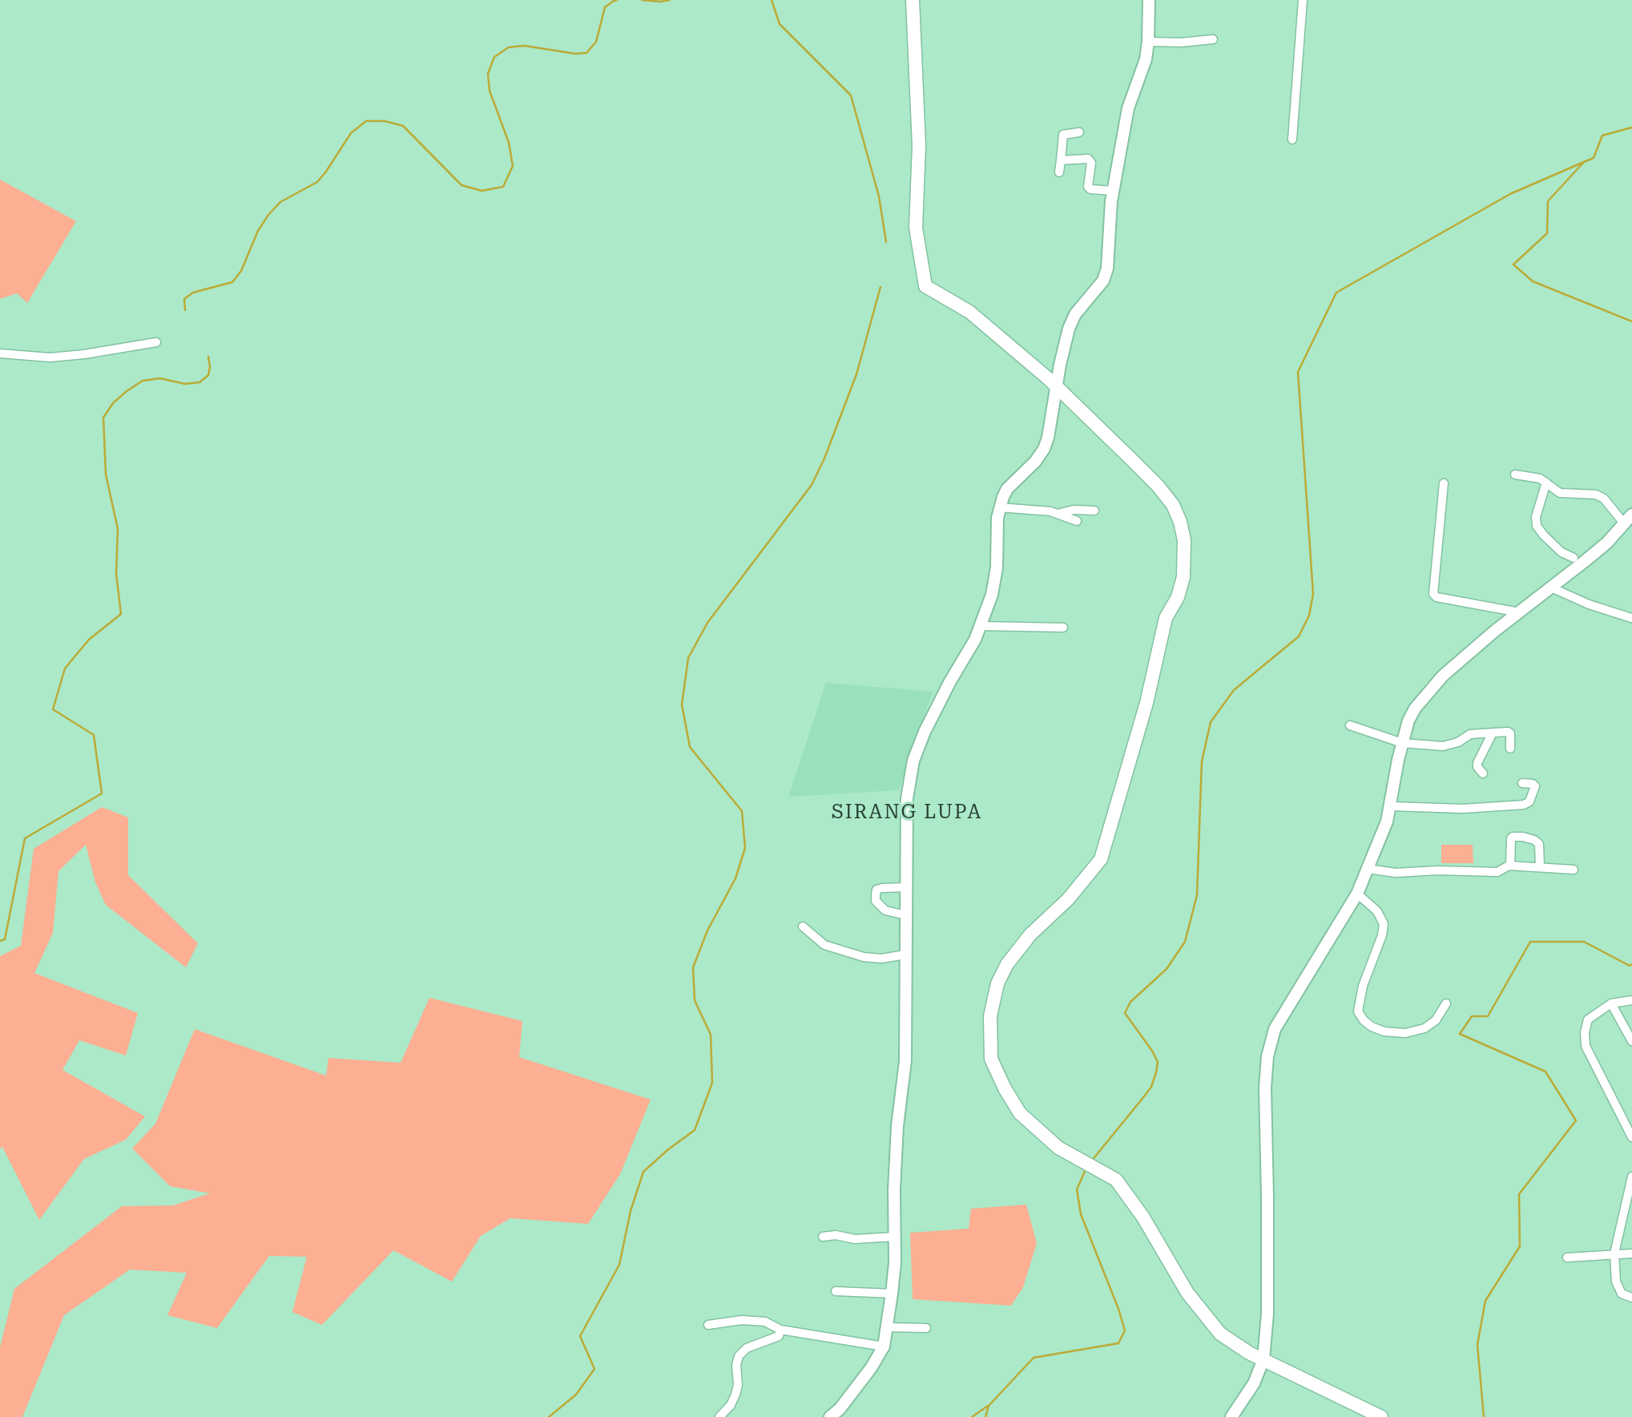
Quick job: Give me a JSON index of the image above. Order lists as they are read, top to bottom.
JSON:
{
  "districts": ["SIRANG LUPA"]
}
